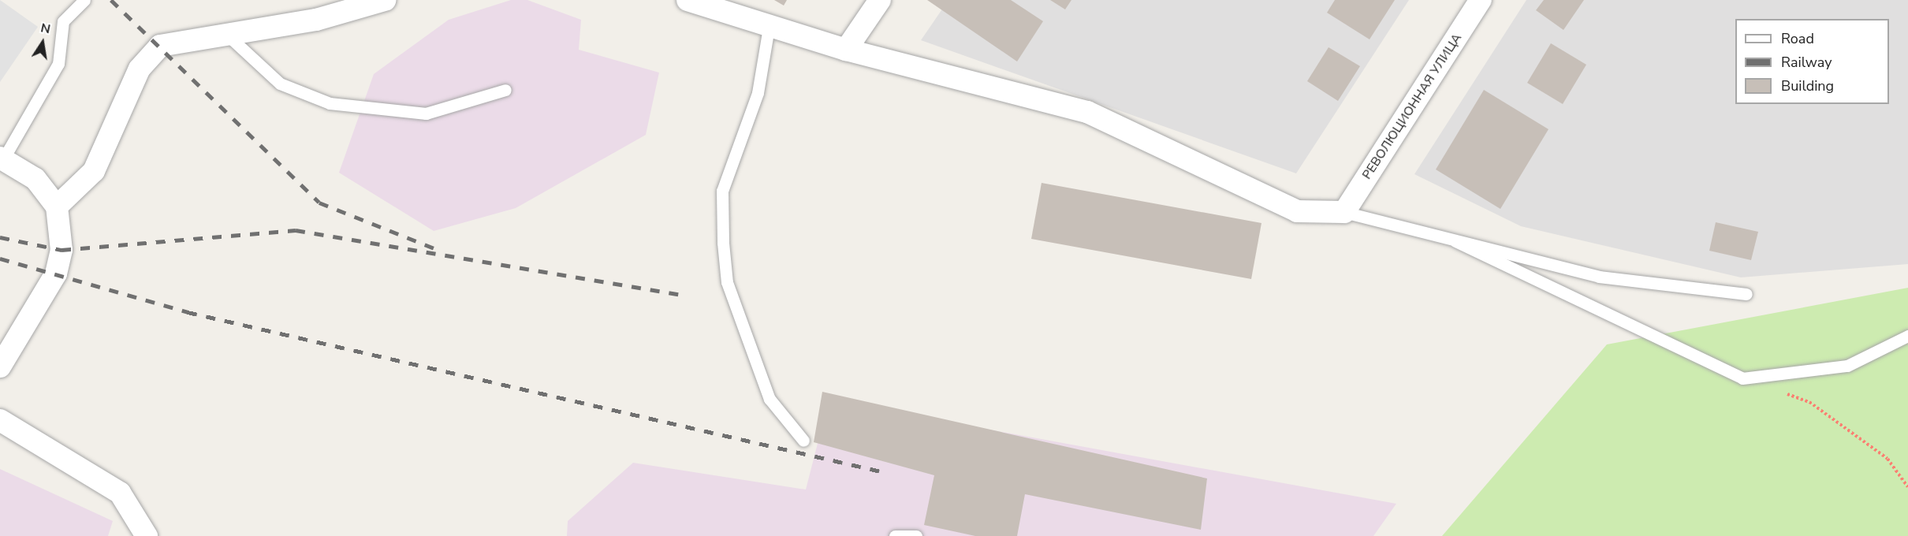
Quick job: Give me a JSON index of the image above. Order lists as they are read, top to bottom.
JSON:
{
  "streets": {
    "street": ["РЕВОЛЮЦИОННАЯ УЛИЦА"]
  },
  "legend": ["Road", "Railway", "Building"],
  "north": "top"
}
